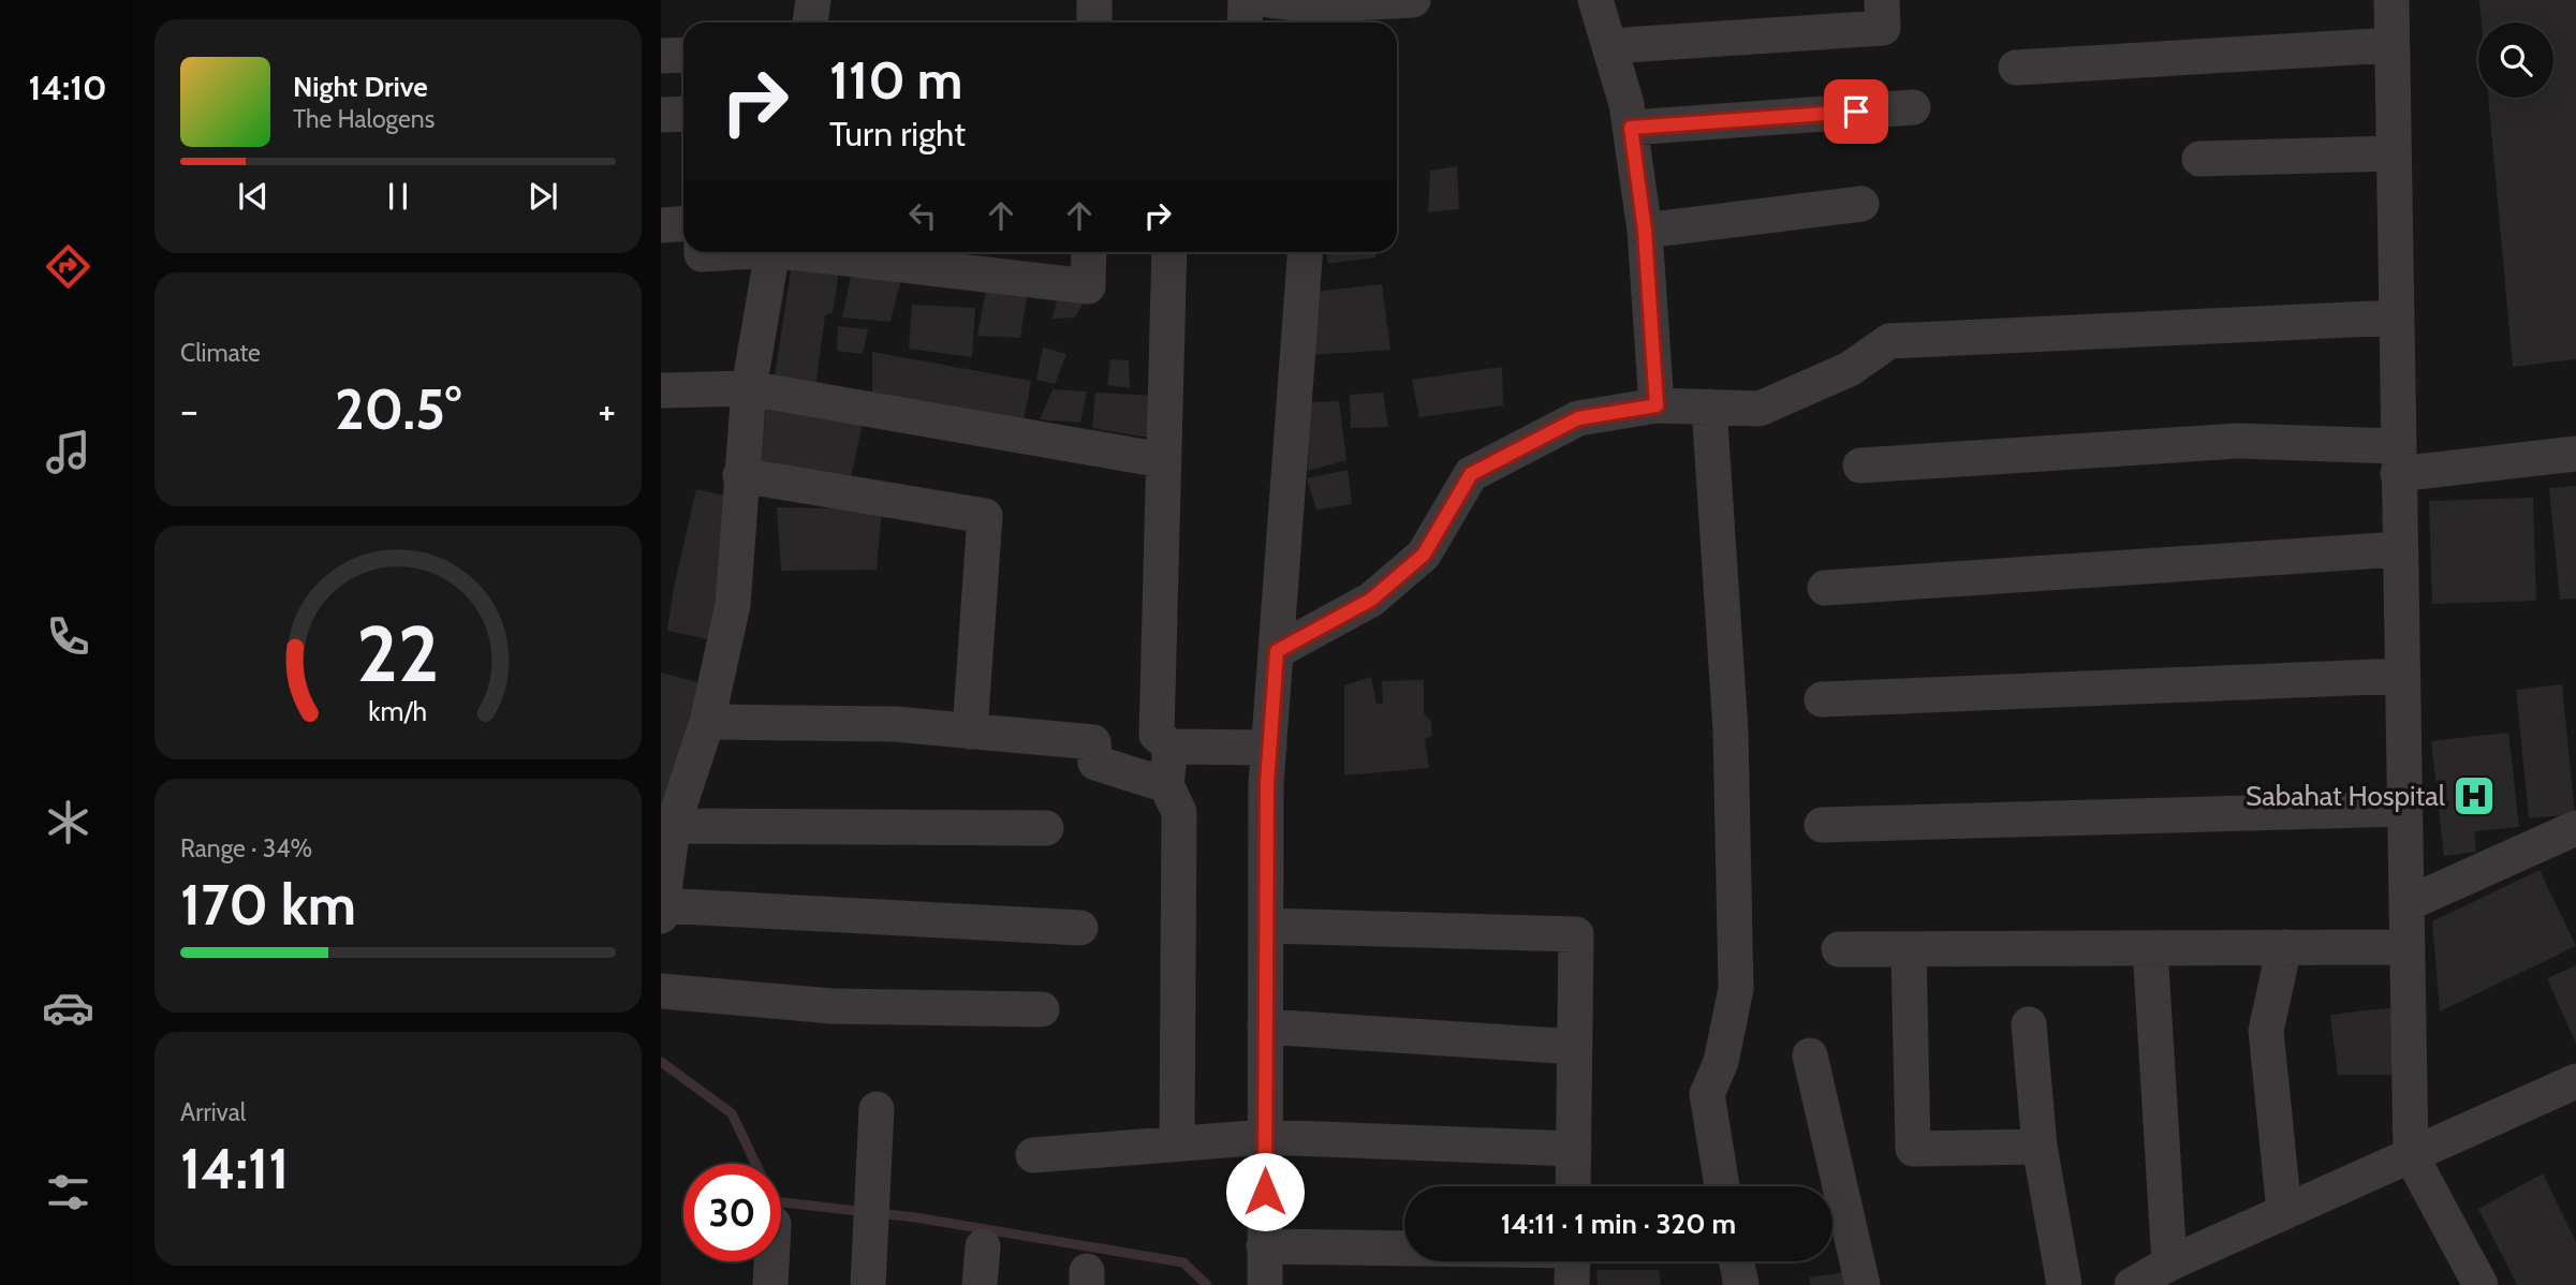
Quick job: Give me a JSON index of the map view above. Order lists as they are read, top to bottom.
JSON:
{
  "places": {
    "hospital": ["Sabahat Hospital"]
  },
  "page": {
    "tabs": "14:10",
    "turn": ["110 m", "Turn right"],
    "song": ["Night Drive", "The Halogens"],
    "tile": [
      "Climate",
      ["Range · 34%", "170 km"],
      ["Arrival", "14:11"]
    ],
    "heat": ["−", "20.5°", "+"],
    "limit": "30",
    "trip": "14:11 · 1 min · 320 m",
    "gauge": ["22", "km/h"]
  }
}
